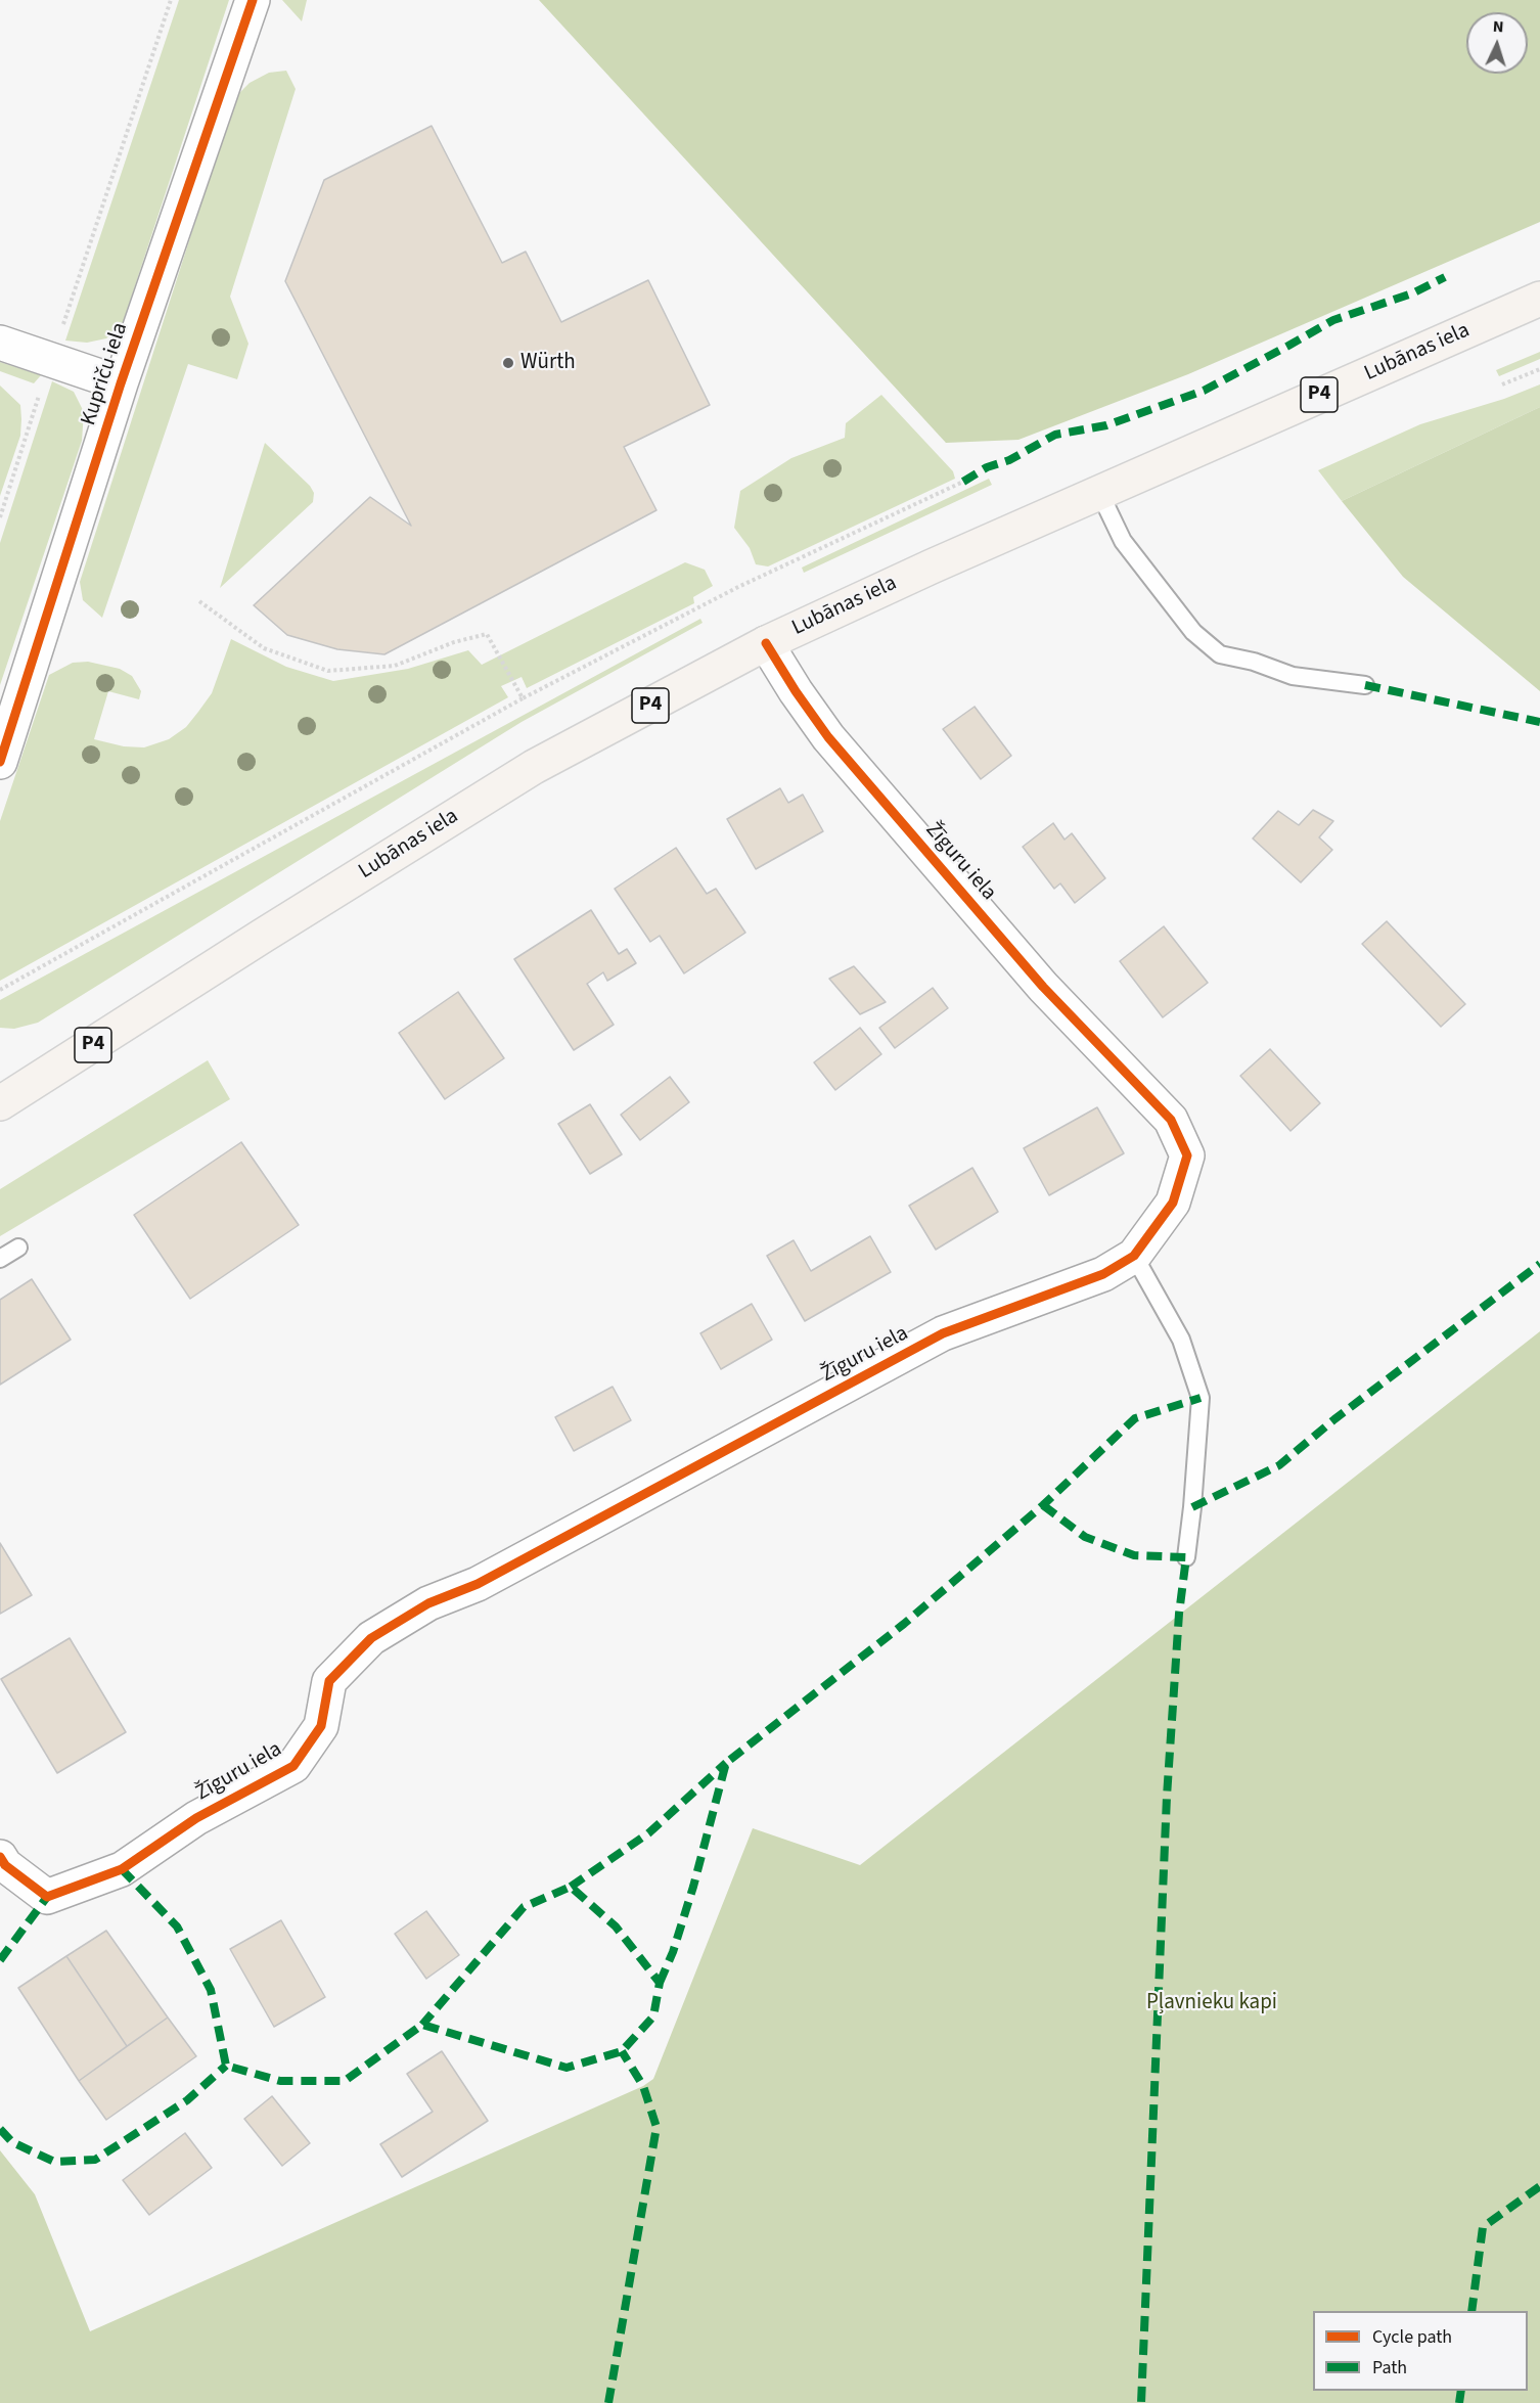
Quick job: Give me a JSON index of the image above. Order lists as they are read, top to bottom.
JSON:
{
  "streets": {
    "main road": ["Lubānas iela", "P4"],
    "street": ["Kupriču iela", "Žīguru iela"]
  },
  "crossings": [
    ["Lubānas iela", "Žīguru iela"]
  ],
  "parks": ["Pļavnieku kapi"],
  "places": ["Würth"],
  "legend": ["Cycle path", "Path"],
  "north": "top"
}
